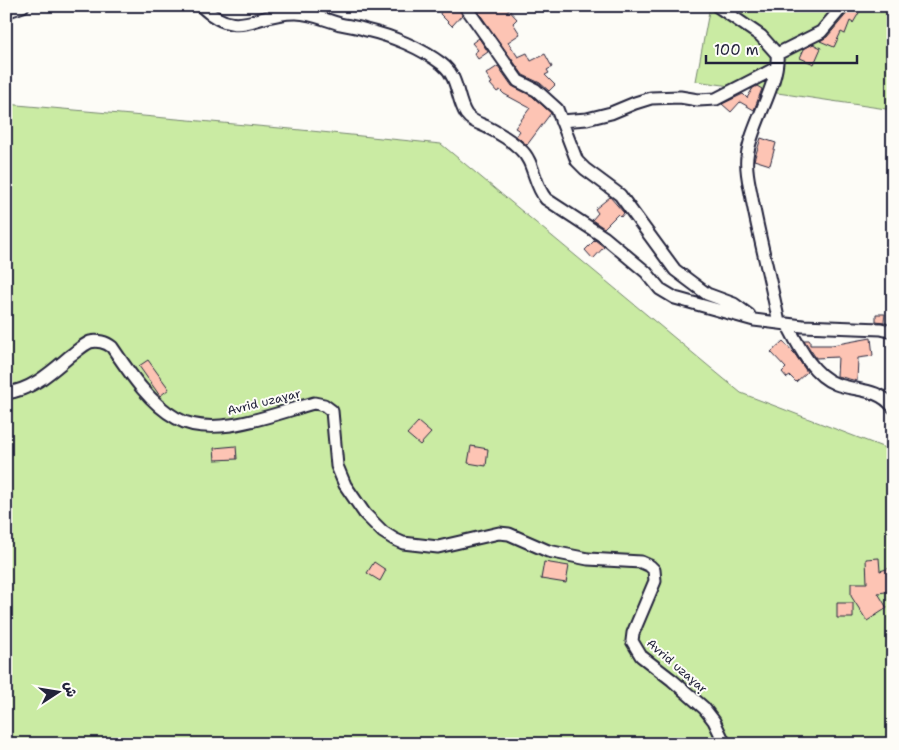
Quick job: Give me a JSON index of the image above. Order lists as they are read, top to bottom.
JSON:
{
  "streets": {
    "street": ["Avrid uzaɣaṛ"]
  },
  "scale_bar": "100 m",
  "north": "right"
}
